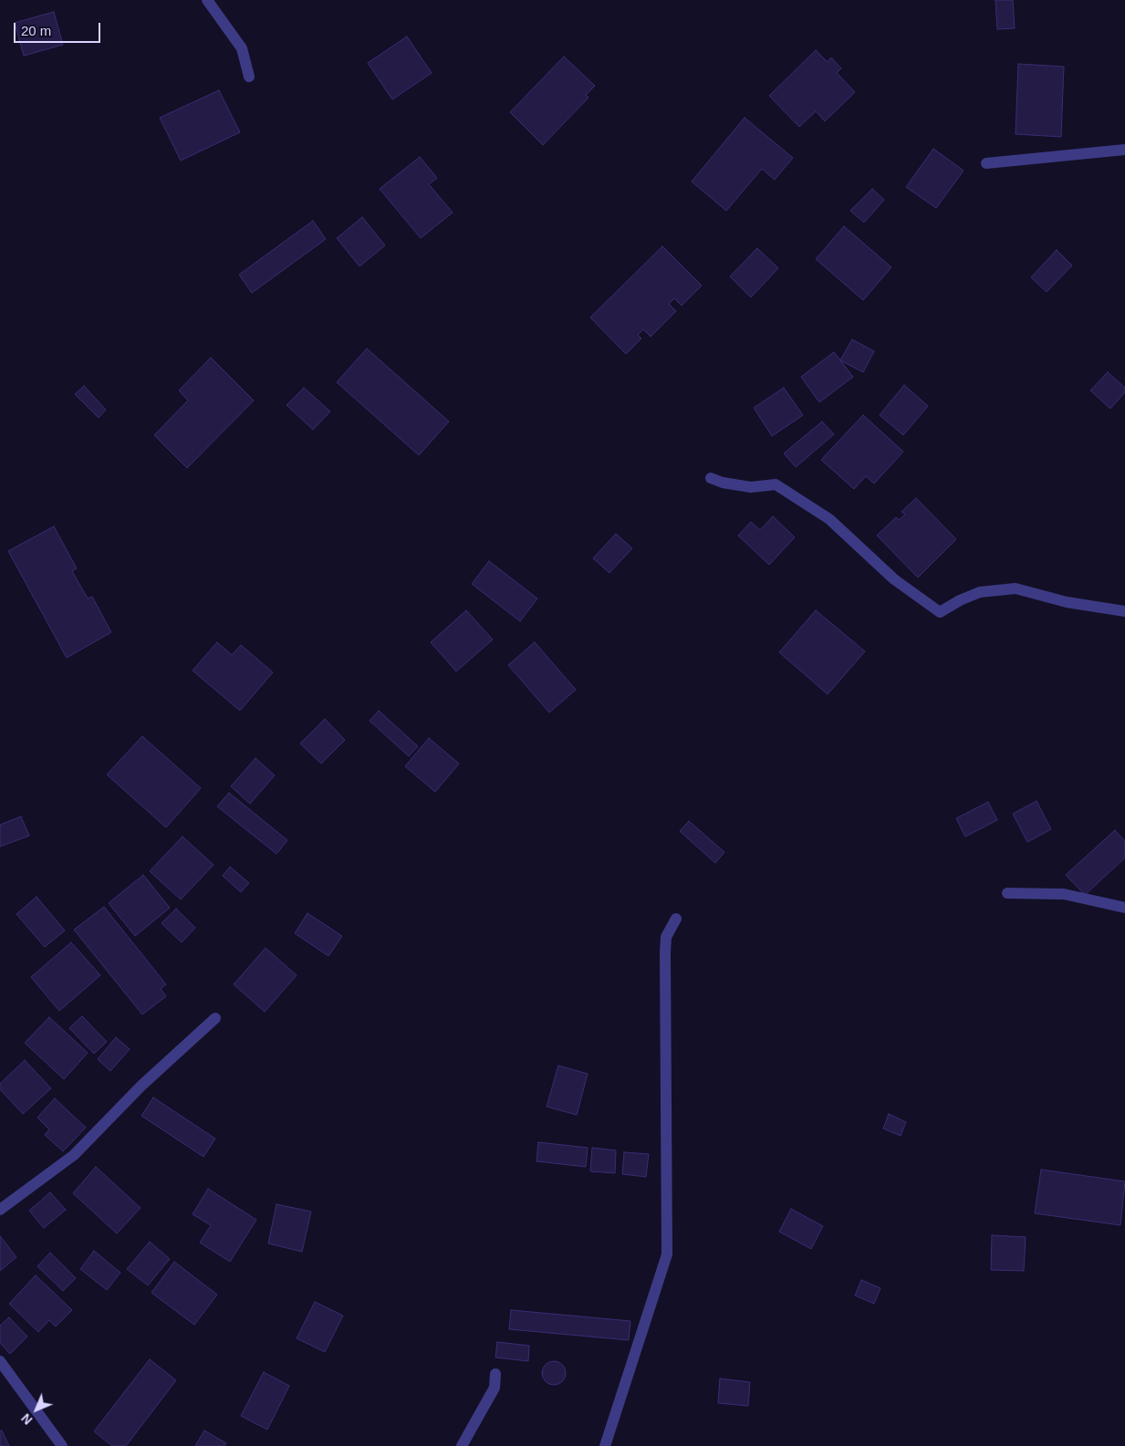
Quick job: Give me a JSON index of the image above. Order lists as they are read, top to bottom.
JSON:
{
  "scale_bar": "20 m",
  "north": "bottom left"
}
